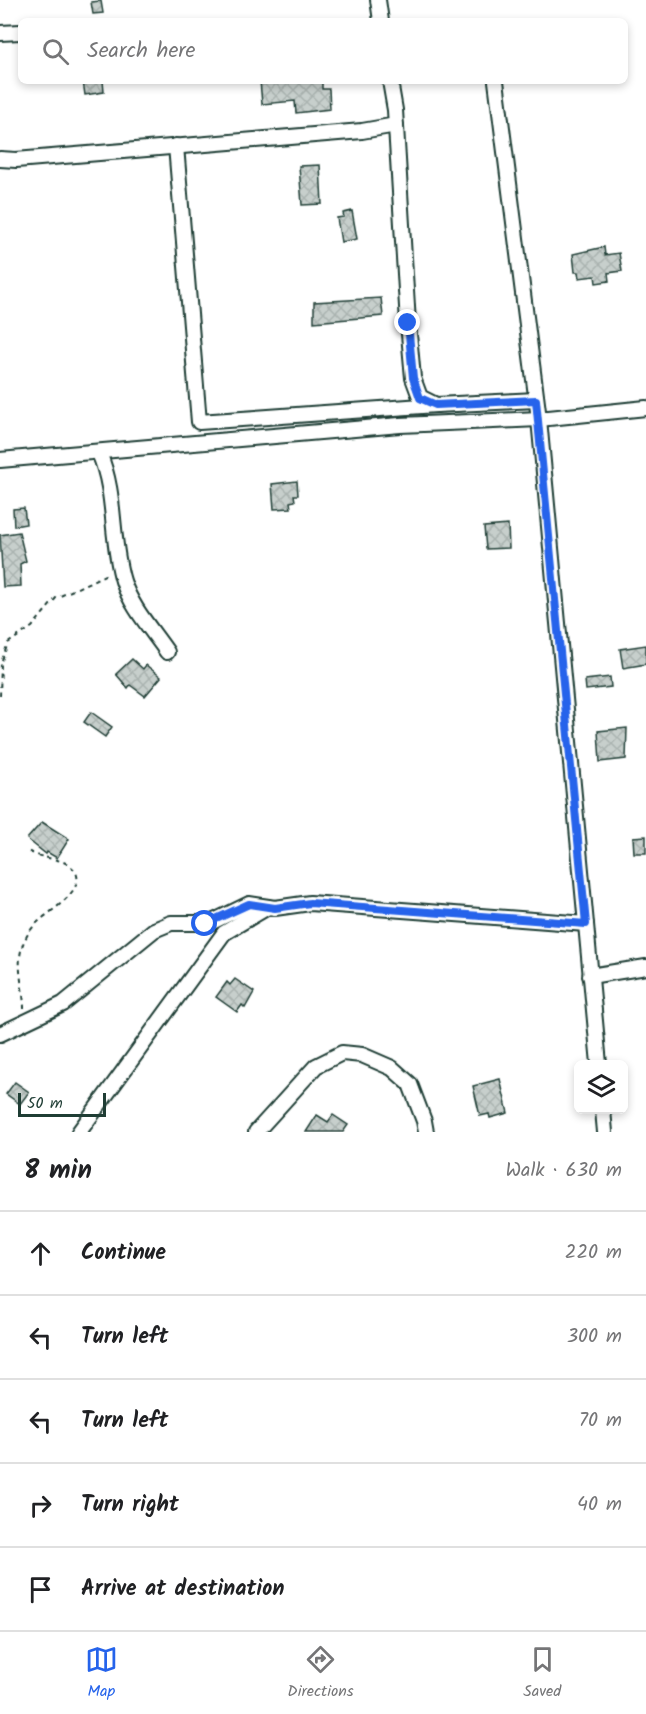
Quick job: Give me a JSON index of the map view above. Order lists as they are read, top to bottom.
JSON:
{
  "scale_bar": "50 m",
  "page": {
    "search": "Search here",
    "scale": "50 m",
    "heading": ["8 min", "Walk · 630 m"],
    "list": [
      ["Continue", "220 m"],
      ["Turn left", "300 m"],
      ["Turn left", "70 m"],
      ["Turn right", "40 m"],
      "Arrive at destination"
    ],
    "nav": ["Map", "Directions", "Saved"]
  }
}
